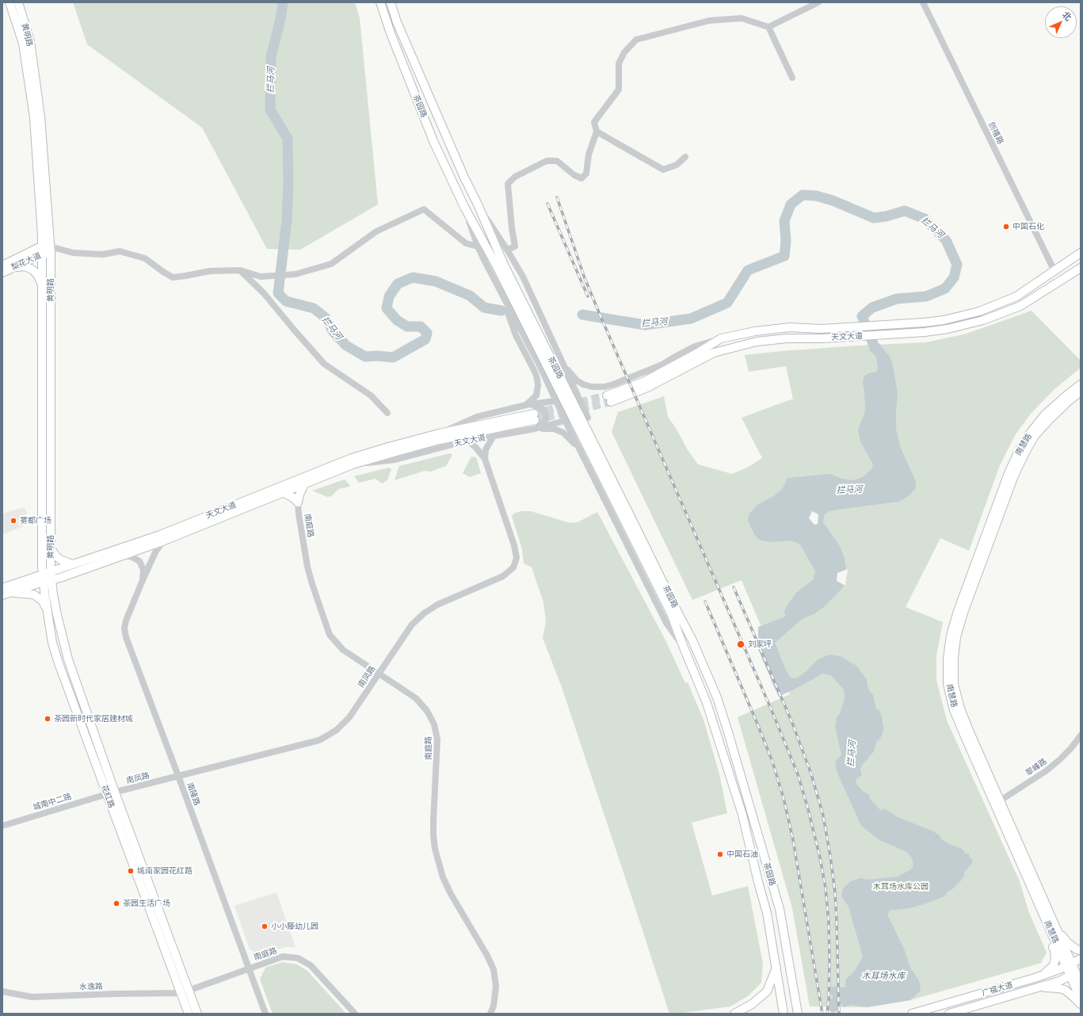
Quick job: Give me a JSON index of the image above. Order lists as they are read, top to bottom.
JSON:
{
  "streets": {
    "main road": [
      "黄明路",
      "茶园路",
      "梨花大道",
      "天文大道",
      "南慧路",
      "花红路",
      "广福大道"
    ],
    "street": [
      "创禧路",
      "南庭路",
      "南凤路",
      "翠峰路",
      "南隆路",
      "城南中二路",
      "水逸路"
    ]
  },
  "crossings": [
    ["黄明路", "梨花大道"],
    ["黄明路", "天文大道"],
    ["黄明路", "花红路"],
    ["茶园路", "天文大道"],
    ["创禧路", "天文大道"],
    ["天文大道", "南隆路"],
    ["天文大道", "花红路"],
    ["南慧路", "翠峰路"],
    ["南慧路", "广福大道"],
    ["南庭路", "南凤路"],
    ["南庭路", "南隆路"],
    ["南庭路", "花红路"],
    ["南庭路", "水逸路"],
    ["南凤路", "南隆路"],
    ["南凤路", "花红路"],
    ["南凤路", "城南中二路"],
    ["花红路", "城南中二路"],
    ["花红路", "水逸路"]
  ],
  "water": ["拦马河", "木耳场水库"],
  "parks": ["木耳场水库公园"],
  "places": [
    "中国石化",
    "雾都广场",
    "刘家坪",
    "茶园新时代家居建材城",
    "中国石油",
    "城南家园花红路",
    "茶园生活广场",
    "小小藤幼儿园"
  ],
  "north": "top right"
}
